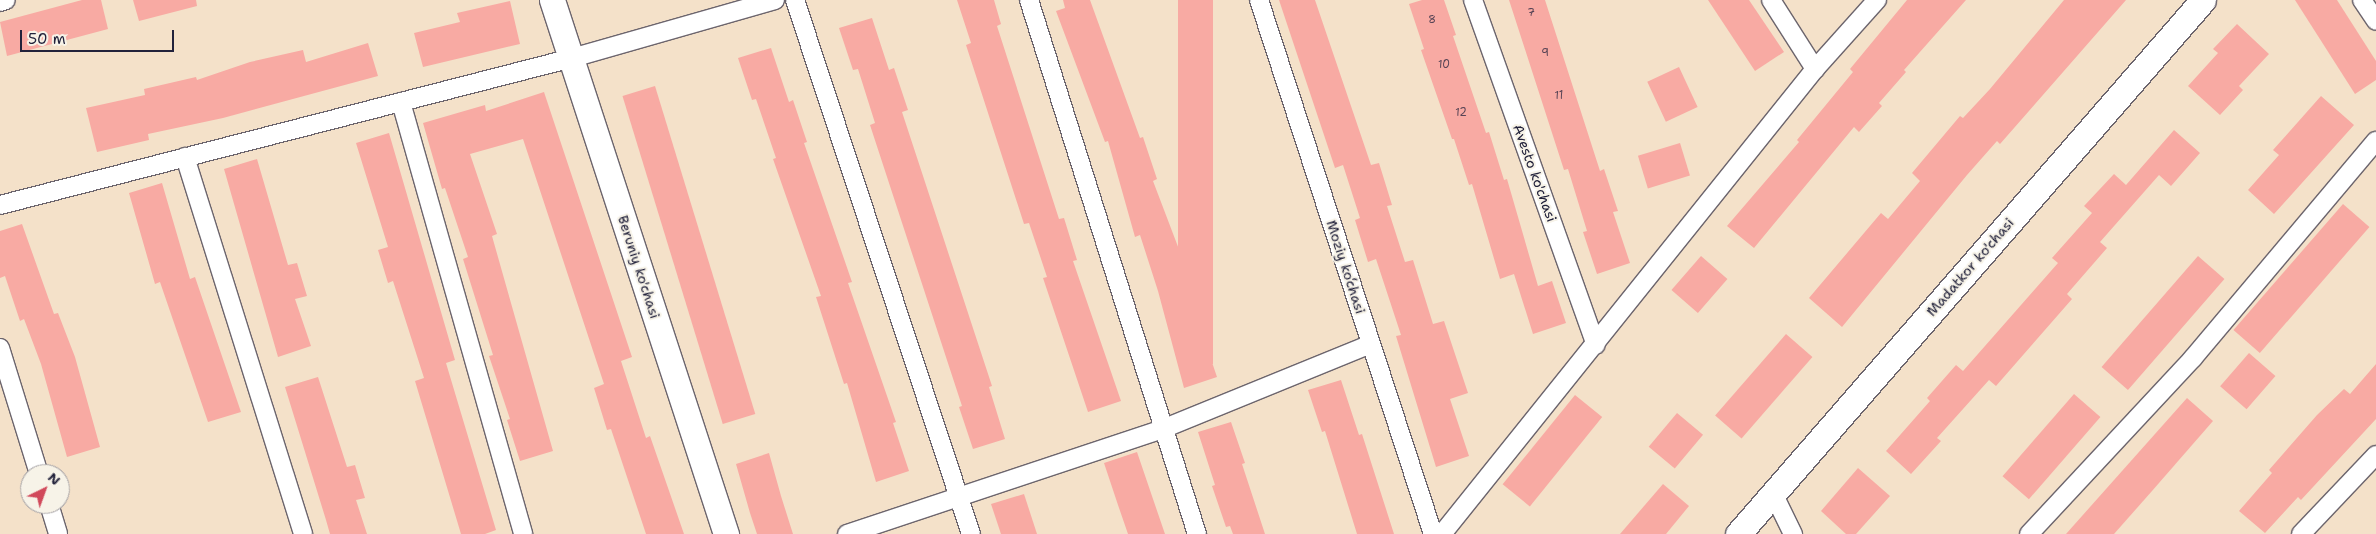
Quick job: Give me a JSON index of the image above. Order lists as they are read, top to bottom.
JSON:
{
  "streets": {
    "street": [
      "Avesto ko'chasi",
      "Beruniy ko'chasi",
      "Moziy ko‘chasi",
      "Madatkor ko'chasi"
    ]
  },
  "house_numbers": [
    "7",
    "8",
    "9",
    "10",
    "11",
    "12"
  ],
  "scale_bar": "50 m",
  "north": "top right"
}
